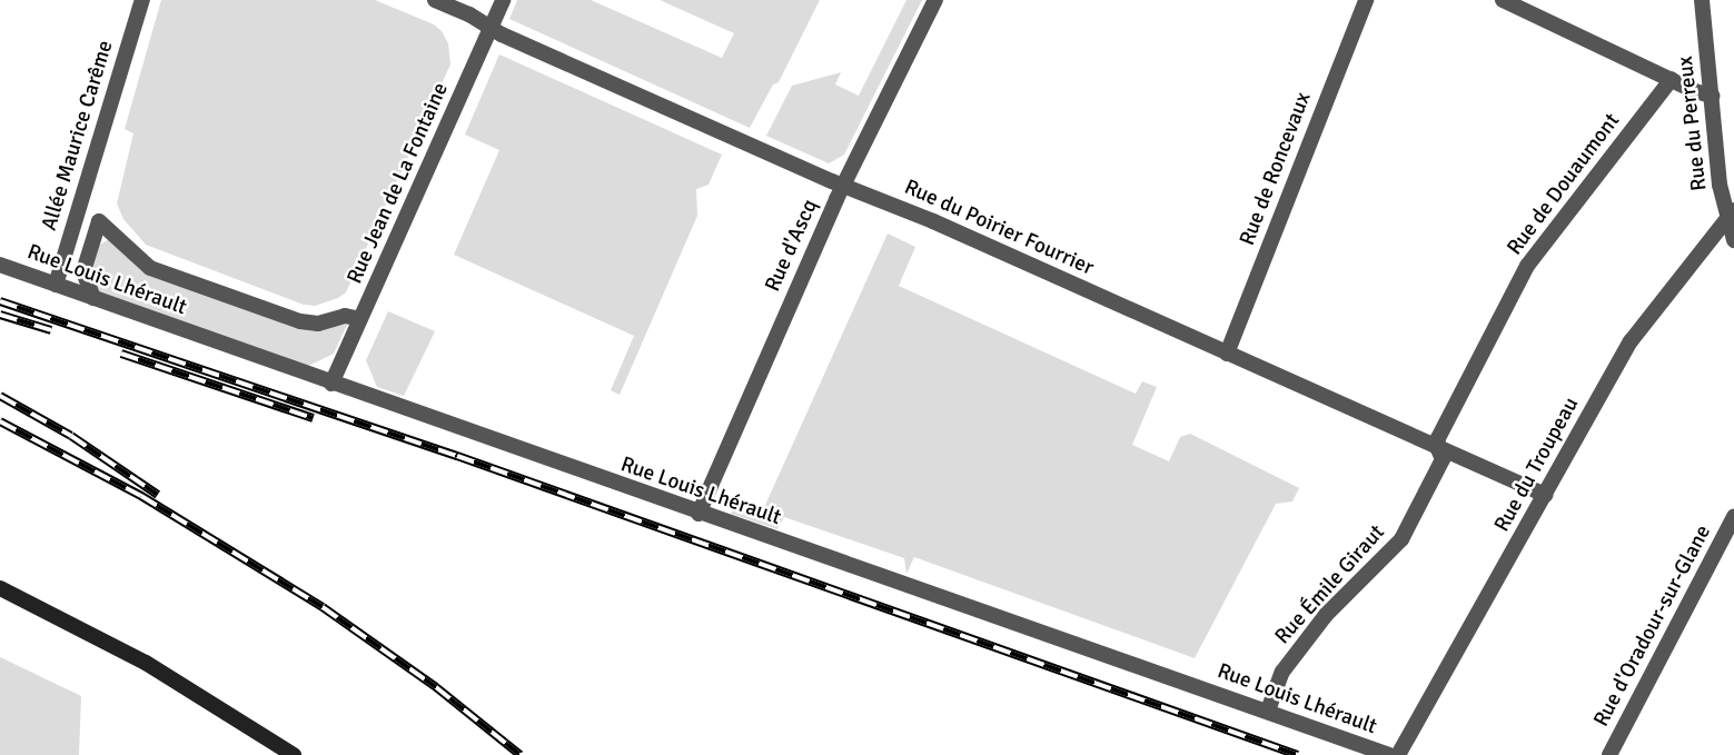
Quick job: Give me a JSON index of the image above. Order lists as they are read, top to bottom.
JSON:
{
  "streets": {
    "street": [
      "Rue du Perreux",
      "Allée Maurice Carême",
      "Rue de Roncevaux",
      "Rue Jean de La Fontaine",
      "Rue de Douaumont",
      "Rue du Poirier Fourrier",
      "Rue d'Ascq",
      "Rue Louis Lhérault",
      "Rue du Troupeau",
      "Rue Émile Giraut",
      "Rue d'Oradour-sur-Glane"
    ]
  },
  "crossings": [
    ["Rue du Perreux", "Rue du Troupeau"],
    ["Allée Maurice Carême", "Rue Louis Lhérault"],
    ["Rue de Roncevaux", "Rue du Poirier Fourrier"],
    ["Rue Jean de La Fontaine", "Rue du Poirier Fourrier"],
    ["Rue Jean de La Fontaine", "Rue Louis Lhérault"],
    ["Rue de Douaumont", "Rue du Poirier Fourrier"],
    ["Rue de Douaumont", "Rue Émile Giraut"],
    ["Rue du Poirier Fourrier", "Rue d'Ascq"],
    ["Rue du Poirier Fourrier", "Rue du Troupeau"],
    ["Rue du Poirier Fourrier", "Rue Émile Giraut"],
    ["Rue d'Ascq", "Rue Louis Lhérault"],
    ["Rue Louis Lhérault", "Rue Émile Giraut"]
  ]
}
